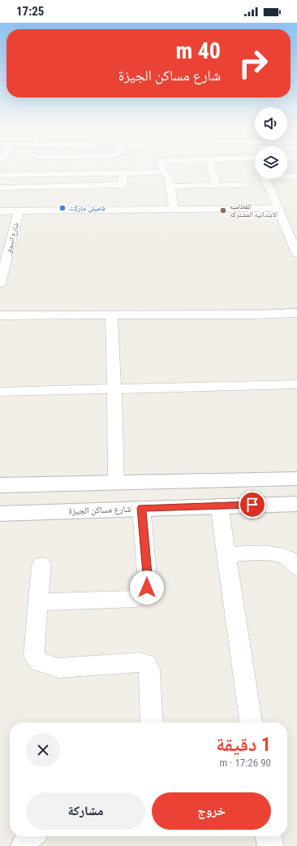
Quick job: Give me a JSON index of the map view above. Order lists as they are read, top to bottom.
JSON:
{
  "streets": {
    "street": ["شارع السوق", "شارع مساكن الجيزة"]
  },
  "places": ["فاميلي ماركت", "القطاميه الابتدائيه المشتركه"],
  "page": {
    "status": "17:25",
    "turn": ["40 m", "شارع مساكن الجيزة"],
    "heading": ["1 دقيقة", "90 m · 17:26"],
    "buttons": ["خروج", "مشاركة"]
  }
}
